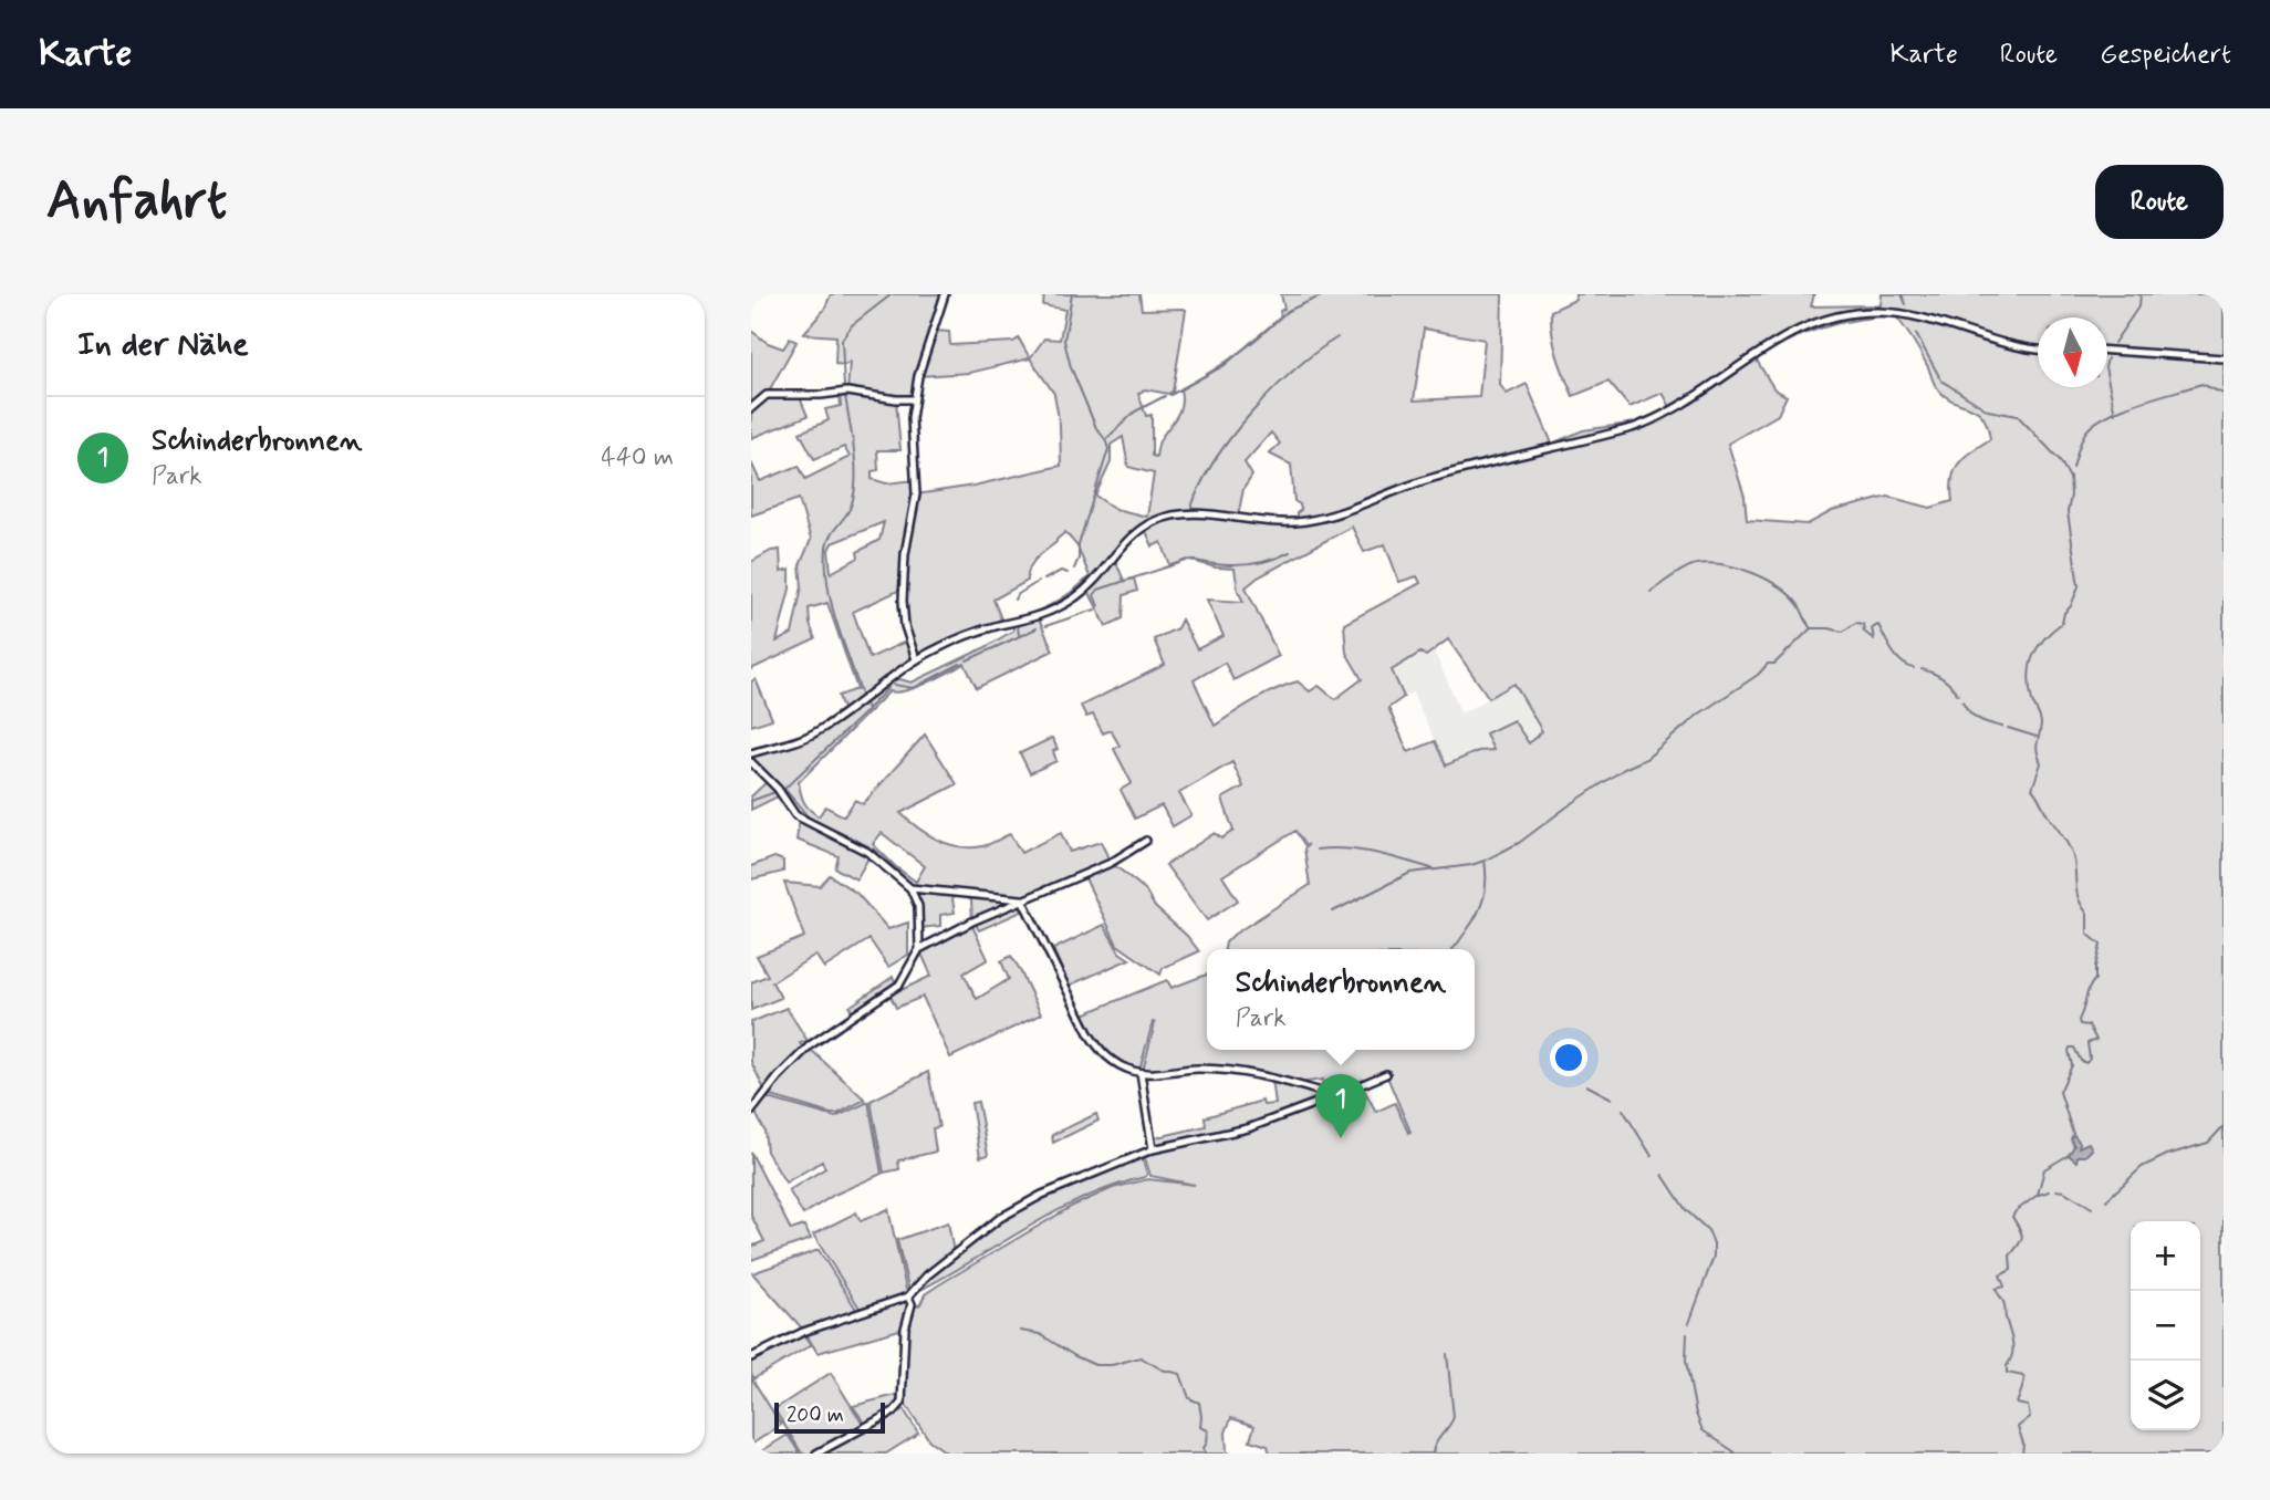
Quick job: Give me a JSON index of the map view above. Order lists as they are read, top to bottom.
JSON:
{
  "scale_bar": "200 m",
  "north": "bottom",
  "page": {
    "header": "Karte",
    "nav": ["Karte", "Route", "Gespeichert"],
    "buttons": "Route",
    "title": "Anfahrt",
    "heading": "In der Nähe",
    "list": [
      {
        "mark": "1",
        "name": "Schinderbronnen",
        "note": "Park",
        "value": "440 m"
      }
    ],
    "popup": ["Schinderbronnen", "Park"],
    "pins": "1",
    "map_buttons": ["+", "−"],
    "scale": "200 m"
  }
}
